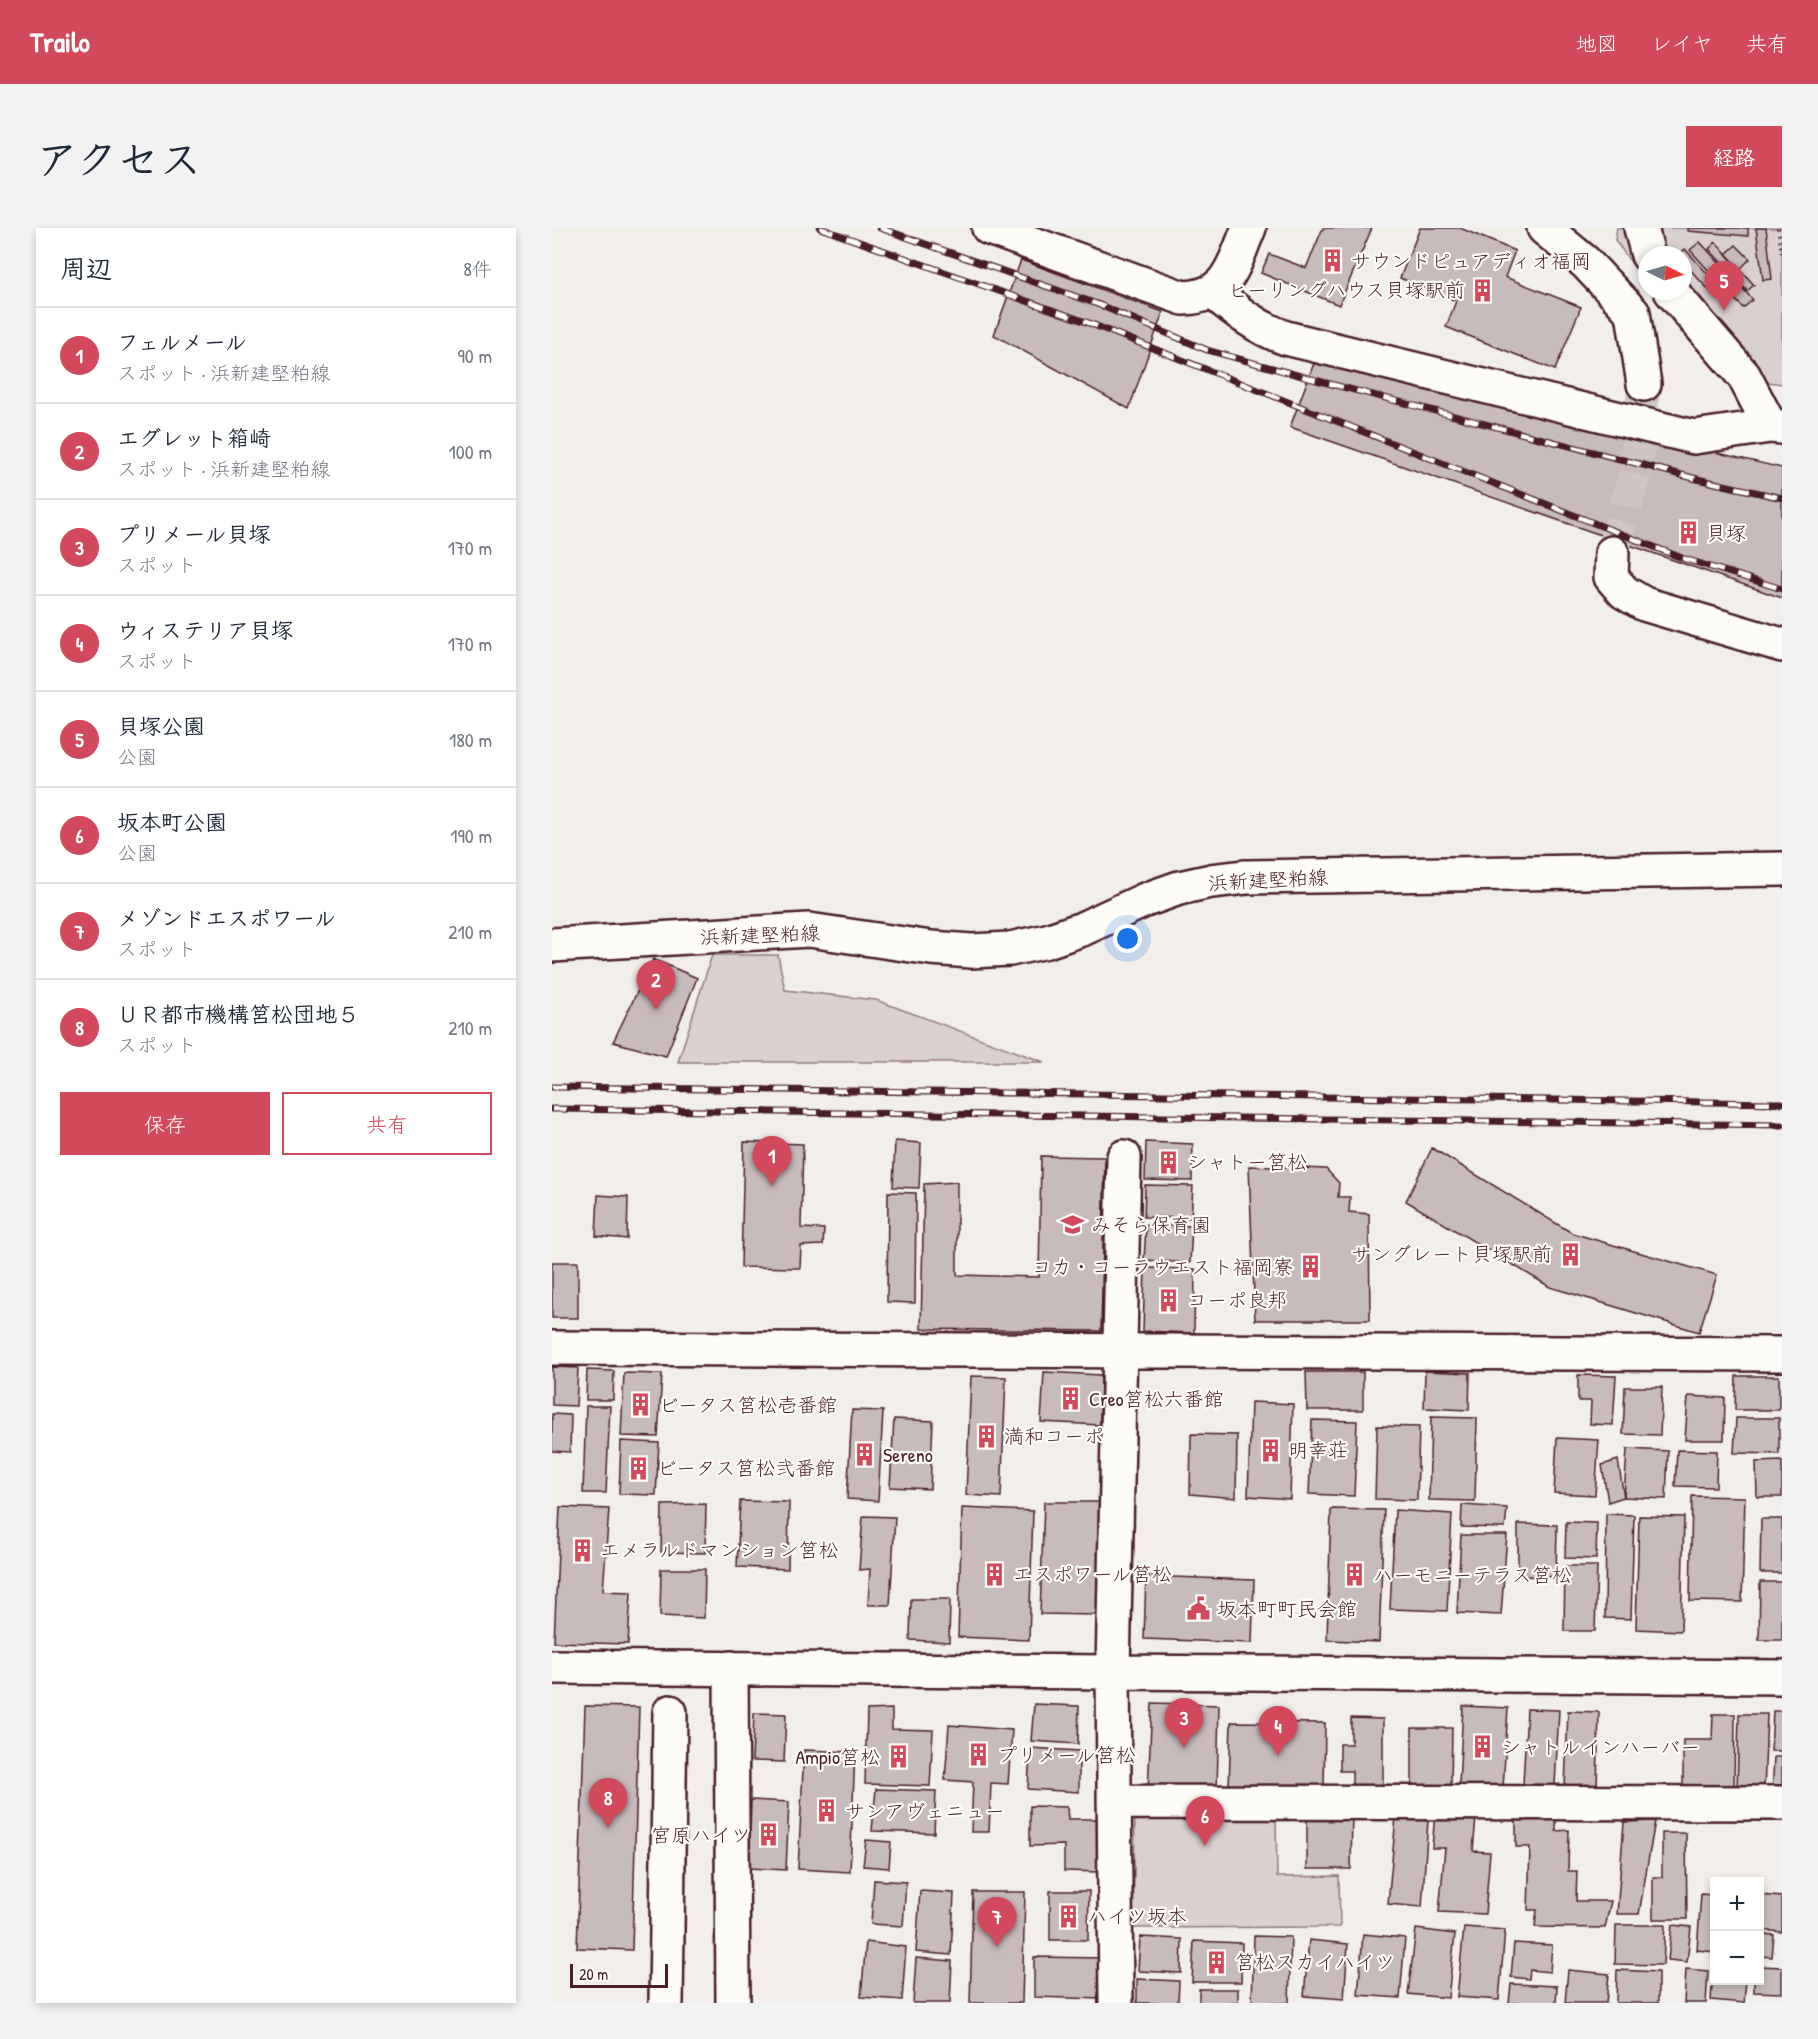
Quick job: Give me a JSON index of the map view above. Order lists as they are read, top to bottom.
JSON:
{
  "streets": {
    "street": ["浜新建堅粕線"]
  },
  "places": {
    "building": [
      "サウンドピュアディオ福岡",
      "ヒーリングハウス貝塚駅前",
      "貝塚",
      "シャトー筥松",
      "サングレート貝塚駅前",
      "コカ・コーラウエスト福岡寮",
      "コーポ良邦",
      "Creo筥松六番館",
      "ビータス筥松壱番館",
      "満和コーポ",
      "明幸荘",
      "Sereno",
      "ビータス筥松弐番館",
      "エメラルドマンション筥松",
      "エスポワール筥松",
      "ハーモニーテラス筥松",
      "シャトルインハーバー",
      "プリメール筥松",
      "Ampio筥松",
      "サンアヴェニュー",
      "宮原ハイツ",
      "ハイツ坂本",
      "筥松スカイハイツ"
    ],
    "school or university": ["みそら保育園"],
    "public building": ["坂本町町民会館"]
  },
  "scale_bar": "20 m",
  "north": "right",
  "page": {
    "header": "Trailo",
    "nav": ["地図", "レイヤ", "共有"],
    "title": "アクセス",
    "buttons": [
      "経路",
      ["保存", "共有"]
    ],
    "heading": ["周辺", "8件"],
    "pins": [
      "5",
      "2",
      "1",
      "3",
      "4",
      "8",
      "6",
      "7"
    ],
    "list": [
      {
        "mark": "1",
        "name": "フェルメール",
        "note": "スポット · 浜新建堅粕線",
        "value": "90 m"
      },
      {
        "mark": "2",
        "name": "エグレット箱崎",
        "note": "スポット · 浜新建堅粕線",
        "value": "100 m"
      },
      {
        "mark": "3",
        "name": "プリメール貝塚",
        "note": "スポット",
        "value": "170 m"
      },
      {
        "mark": "4",
        "name": "ウィステリア貝塚",
        "note": "スポット",
        "value": "170 m"
      },
      {
        "mark": "5",
        "name": "貝塚公園",
        "note": "公園",
        "value": "180 m"
      },
      {
        "mark": "6",
        "name": "坂本町公園",
        "note": "公園",
        "value": "190 m"
      },
      {
        "mark": "7",
        "name": "メゾンドエスポワール",
        "note": "スポット",
        "value": "210 m"
      },
      {
        "mark": "8",
        "name": "ＵＲ都市機構筥松団地５",
        "note": "スポット",
        "value": "210 m"
      }
    ],
    "map_buttons": ["+", "−"],
    "scale": "20 m"
  }
}
